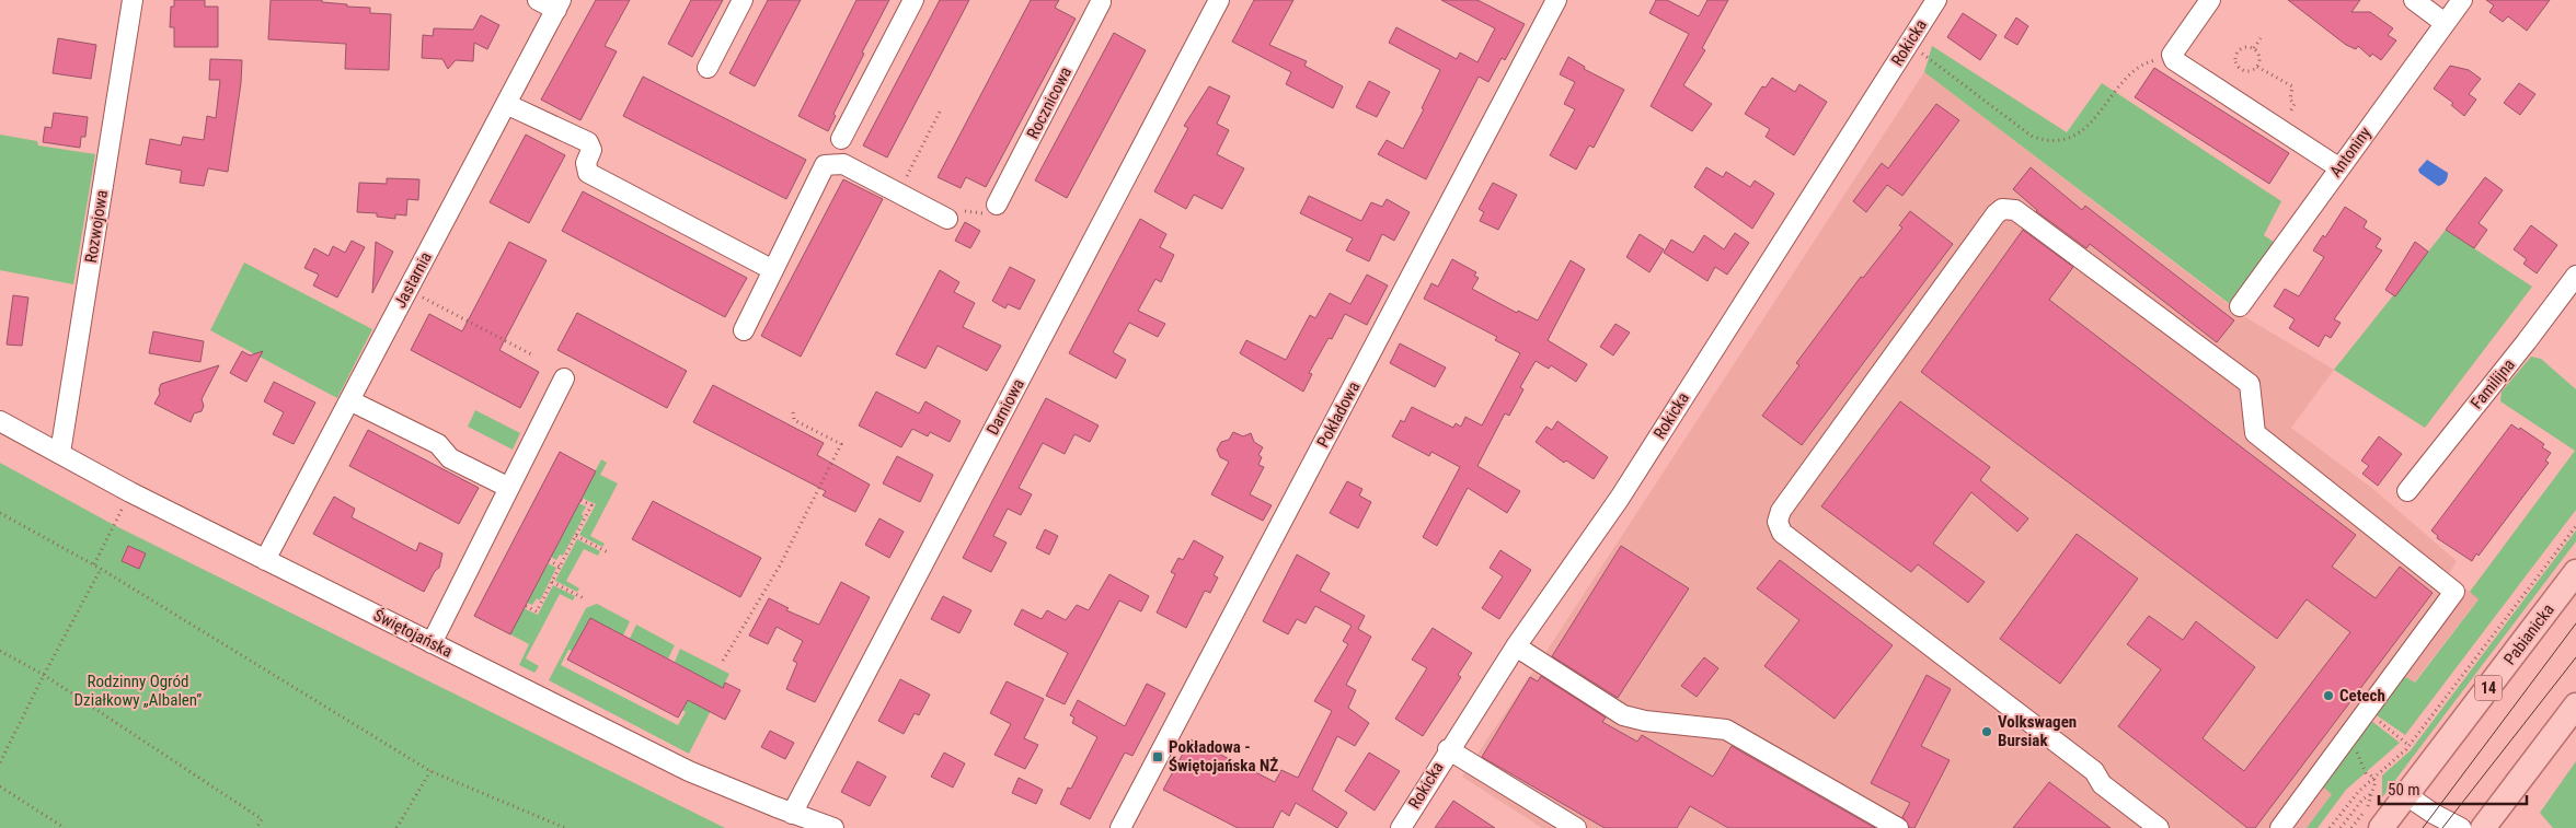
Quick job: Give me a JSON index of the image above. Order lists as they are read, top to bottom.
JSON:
{
  "streets": {
    "main road": ["Pabianicka", "14"],
    "street": [
      "Rokicka",
      "Rocznicowa",
      "Antoniny",
      "Rozwojowa",
      "Jastarnia",
      "Familijna",
      "Darniowa",
      "Pokładowa",
      "Świętojańska"
    ]
  },
  "crossings": [
    ["Rozwojowa", "Świętojańska"],
    ["Jastarnia", "Świętojańska"],
    ["Darniowa", "Świętojańska"]
  ],
  "parks": ["Rodzinny Ogród Działkowy „Albalen”"],
  "places": {
    "other": ["Cetech", "Volkswagen Bursiak"],
    "transit": ["Pokładowa - Świętojańska NŻ"]
  },
  "scale_bar": "50 m"
}
